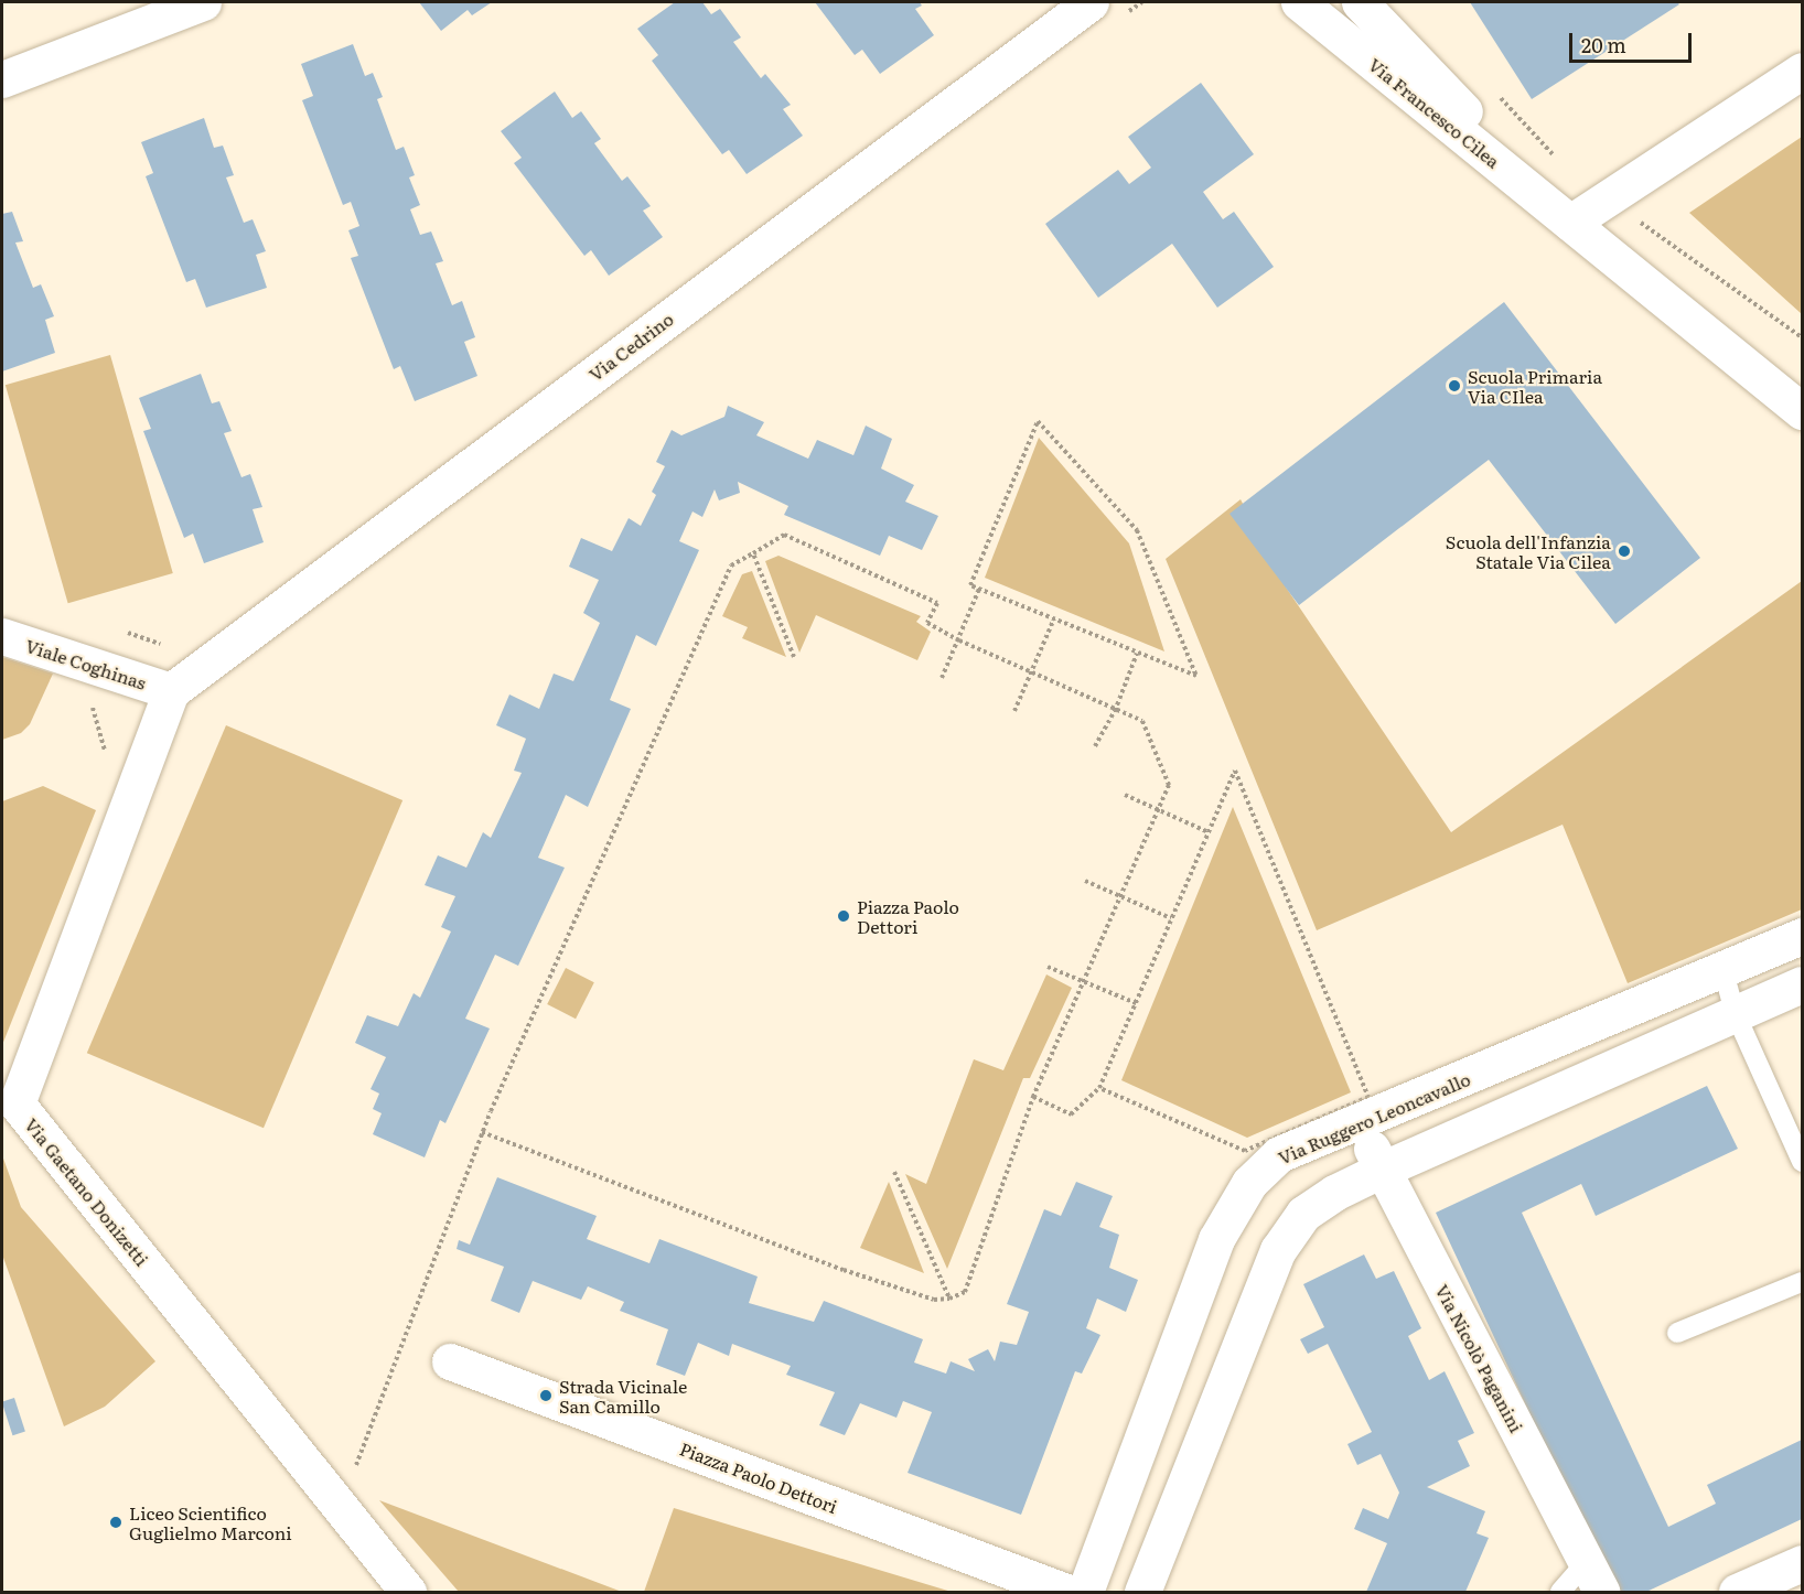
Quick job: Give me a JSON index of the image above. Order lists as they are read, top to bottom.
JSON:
{
  "streets": {
    "street": [
      "Via Francesco Cilea",
      "Via Cedrino",
      "Viale Coghinas",
      "Via Ruggero Leoncavallo",
      "Via Gaetano Donizetti",
      "Via Nicolò Paganini",
      "Piazza Paolo Dettori"
    ]
  },
  "crossings": [
    ["Via Cedrino", "Viale Coghinas"],
    ["Via Cedrino", "Via Gaetano Donizetti"],
    ["Viale Coghinas", "Via Gaetano Donizetti"],
    ["Via Ruggero Leoncavallo", "Via Nicolò Paganini"]
  ],
  "places": [
    "Scuola Primaria Via CIlea",
    "Scuola dell'Infanzia Statale Via Cilea",
    "Piazza Paolo Dettori",
    "Strada Vicinale San Camillo",
    "Liceo Scientifico Guglielmo Marconi"
  ],
  "scale_bar": "20 m"
}
